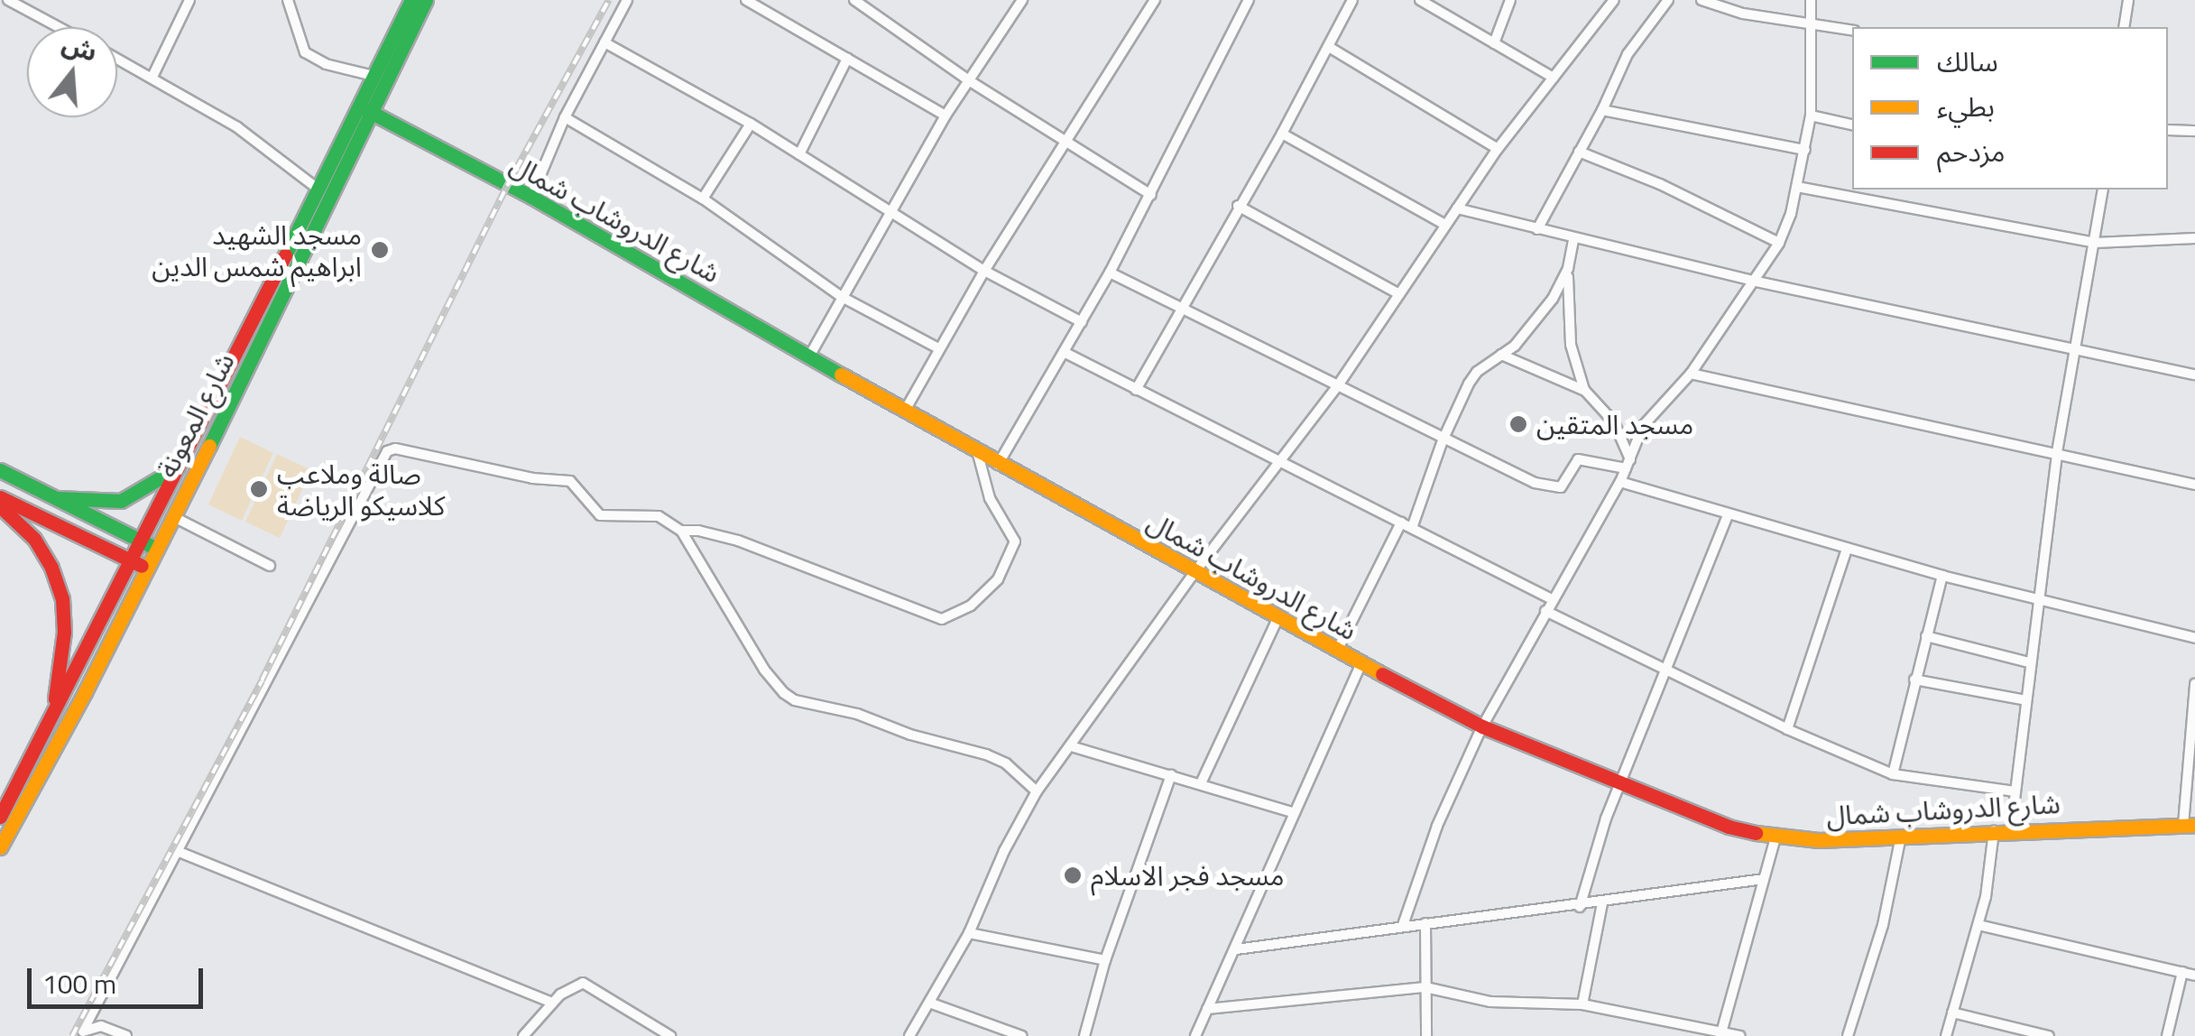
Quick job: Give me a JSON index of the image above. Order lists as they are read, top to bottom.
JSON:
{
  "streets": {
    "main road": ["شارع الدروشاب شمال", "شارع المعونة"]
  },
  "crossings": [
    ["شارع الدروشاب شمال", "شارع المعونة"]
  ],
  "places": [
    "مسجد الشهيد ابراهيم شمس الدين",
    "مسجد المتقين",
    "صالة وملاعب كلاسيكو الرياضة",
    "مسجد فجر الاسلام"
  ],
  "legend": ["سالك", "بطيء", "مزدحم"],
  "scale_bar": "100 m",
  "north": "top"
}
